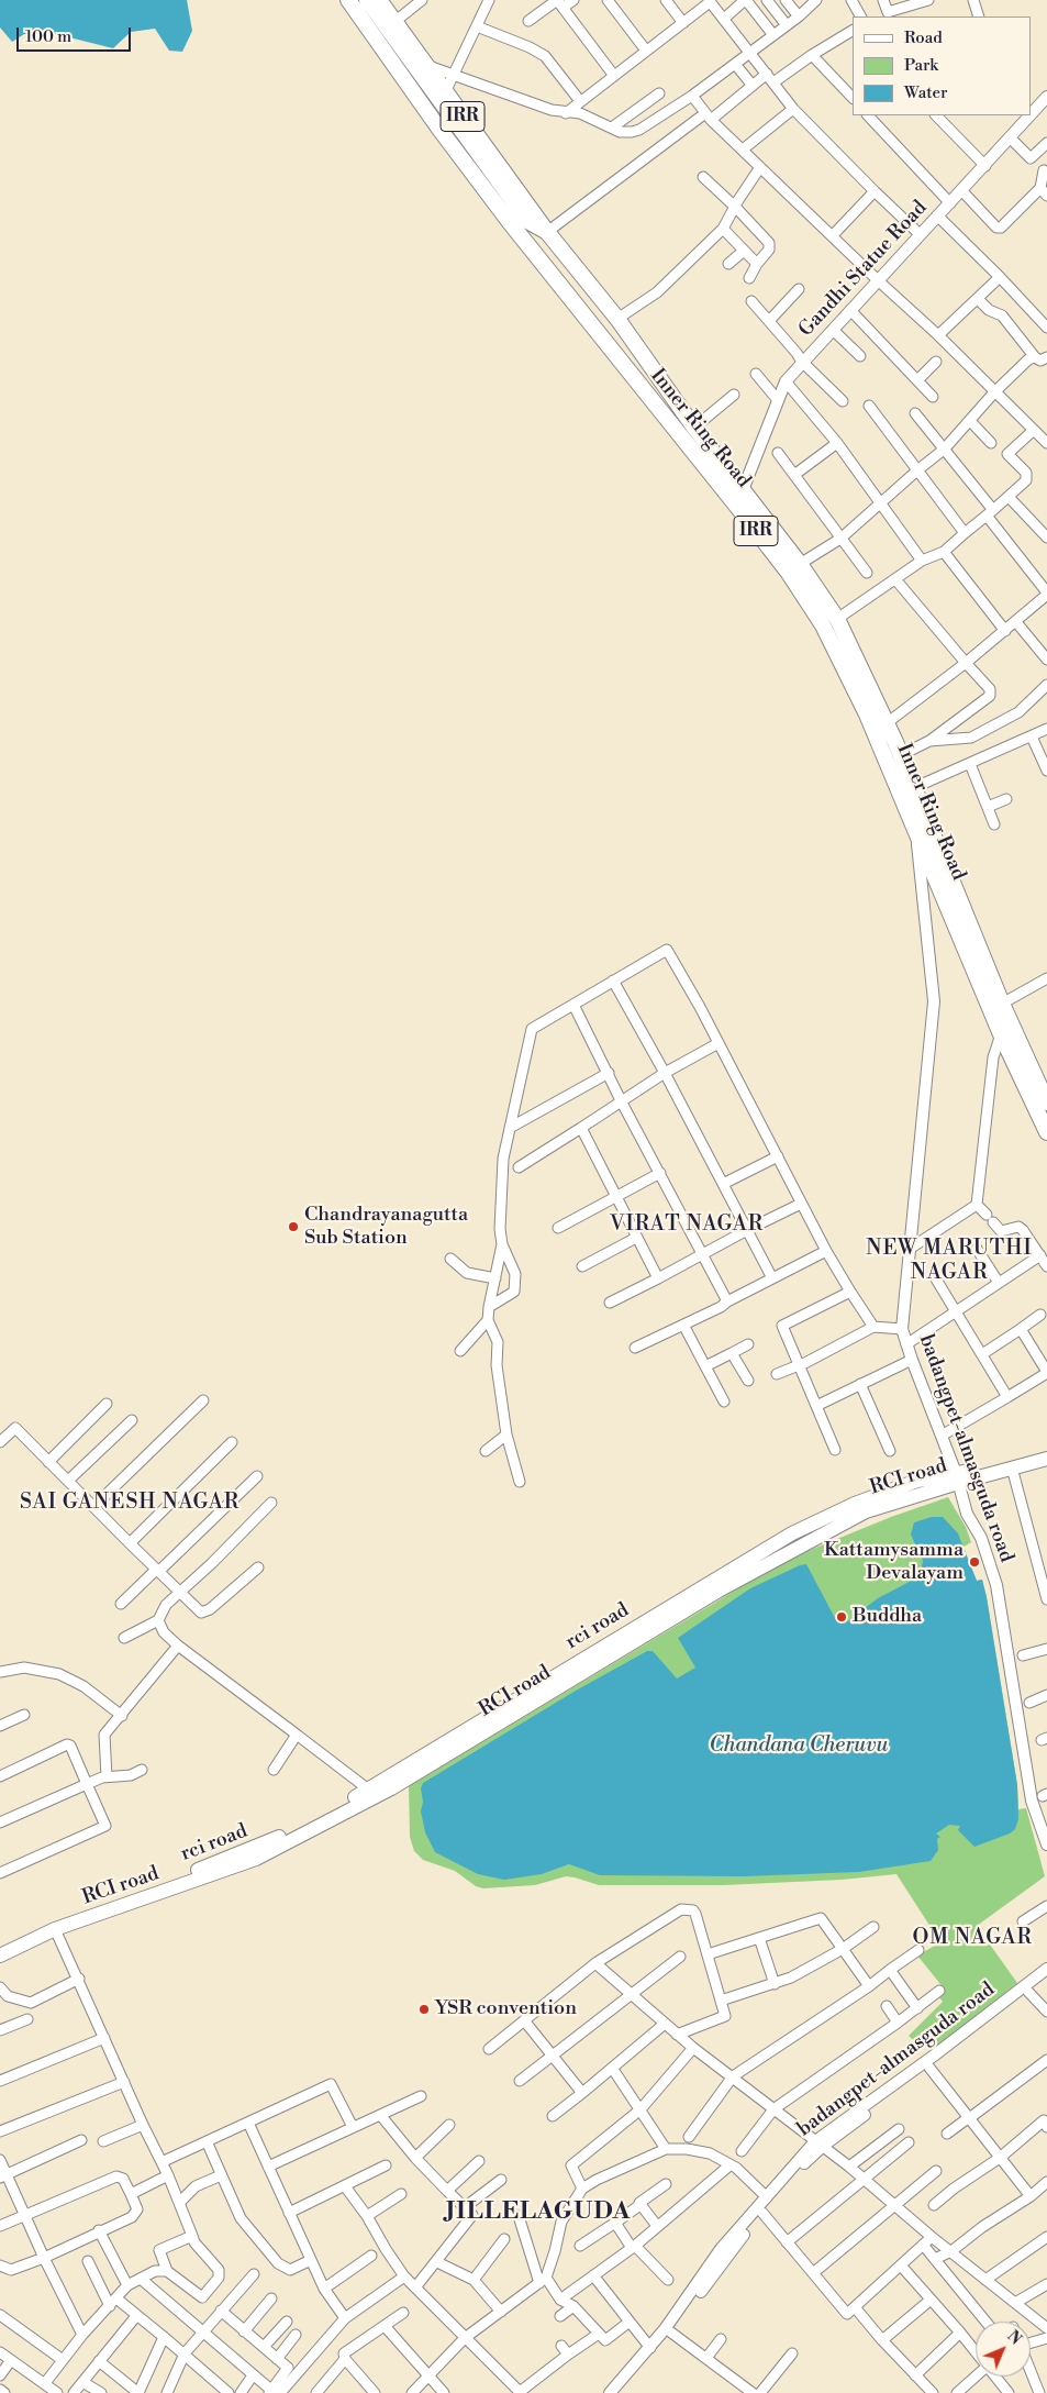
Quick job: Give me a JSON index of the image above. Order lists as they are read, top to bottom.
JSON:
{
  "streets": {
    "main road": [
      "IRR",
      "Inner Ring Road",
      "RCI road",
      "rci road"
    ],
    "street": ["Gandhi Statue Road", "badangpet-almasguda road"]
  },
  "crossings": [
    ["Gandhi Statue Road", "Inner Ring Road"],
    ["Inner Ring Road", "badangpet-almasguda road"],
    ["badangpet-almasguda road", "RCI road"],
    ["badangpet-almasguda road", "rci road"],
    ["RCI road", "rci road"]
  ],
  "districts": [
    "VIRAT NAGAR",
    "NEW MARUTHI NAGAR",
    "SAI GANESH NAGAR",
    "OM NAGAR",
    "JILLELAGUDA"
  ],
  "water": ["Chandana Cheruvu"],
  "places": [
    "Chandrayanagutta Sub Station",
    "Kattamysamma Devalayam",
    "Buddha",
    "YSR convention"
  ],
  "legend": ["Road", "Park", "Water"],
  "scale_bar": "100 m",
  "north": "top right"
}
